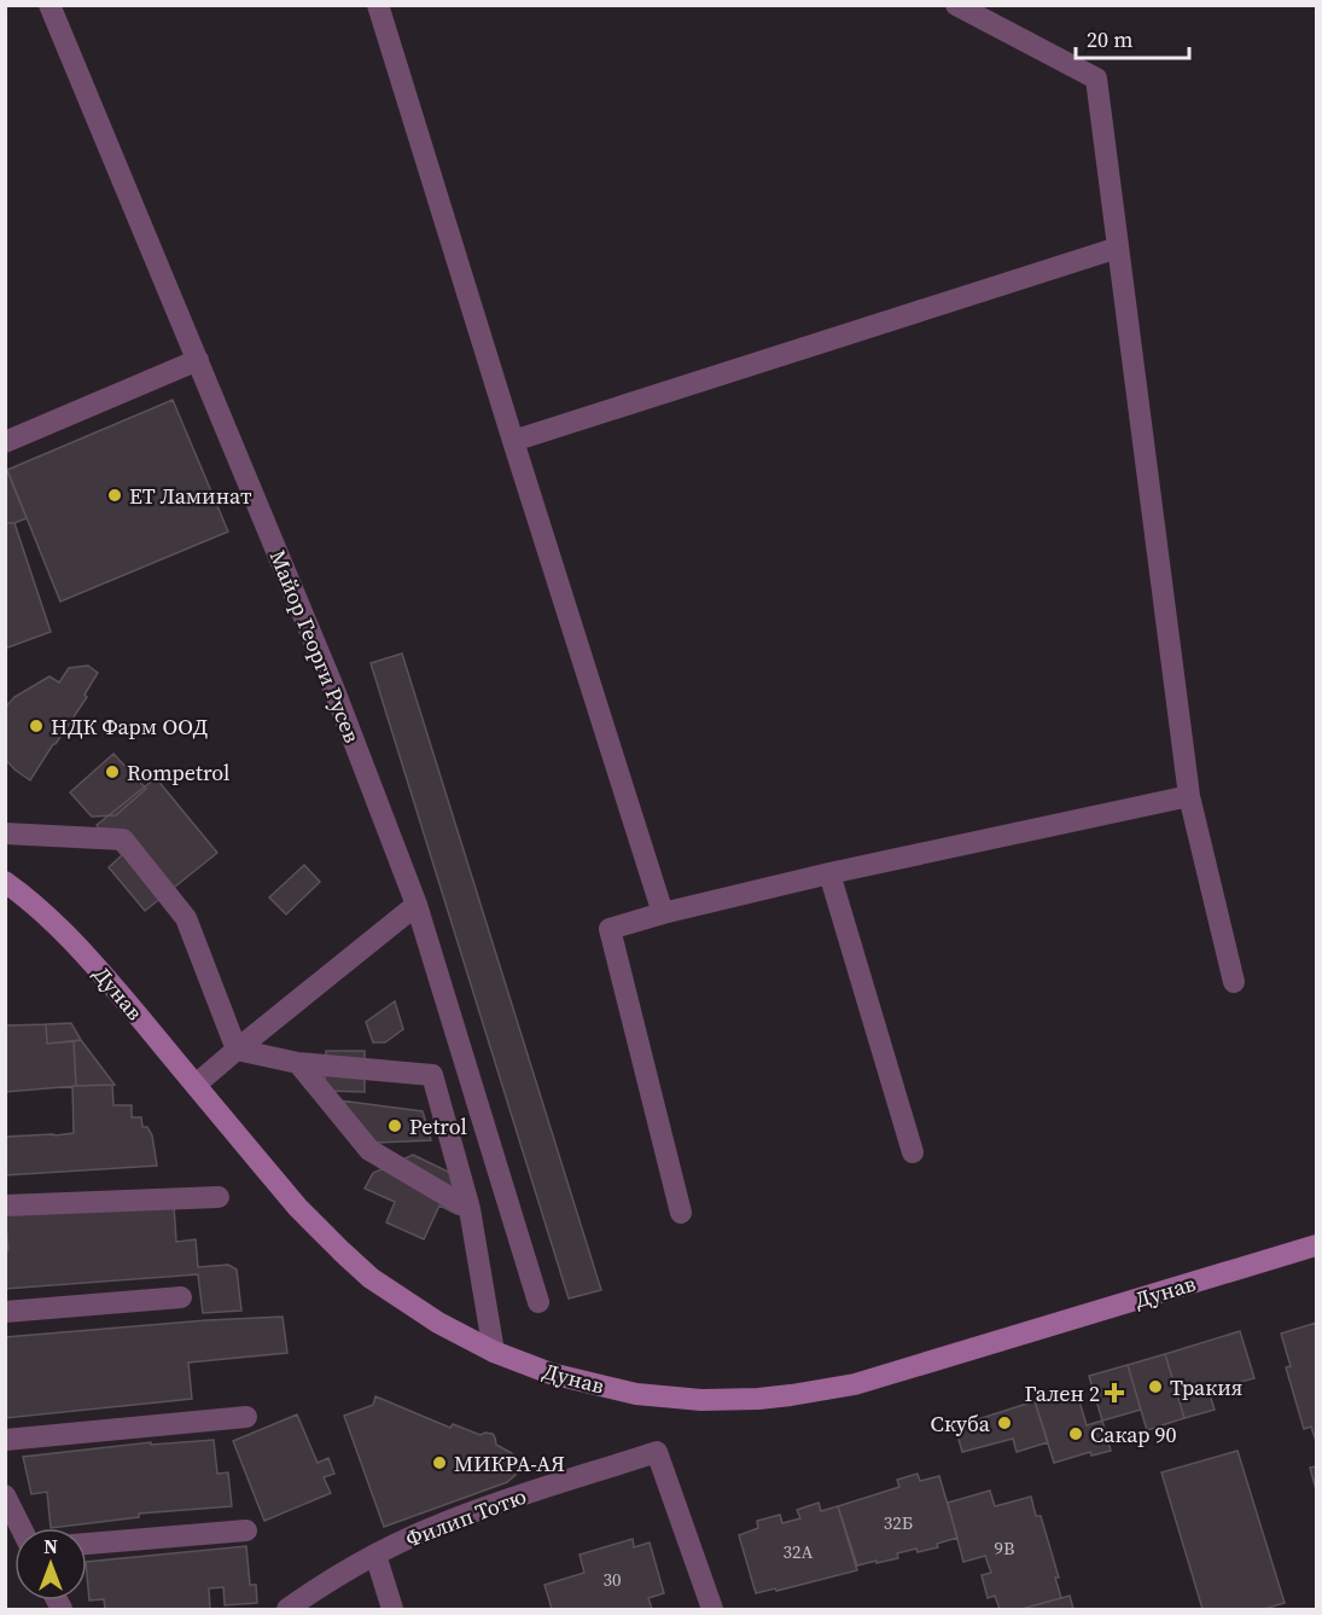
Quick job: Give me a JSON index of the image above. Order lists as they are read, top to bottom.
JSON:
{
  "streets": {
    "main road": ["Дунав"],
    "street": ["Майор Георги Русев", "Филип Тотю"]
  },
  "places": {
    "other": [
      "ЕТ Ламинат",
      "НДК Фарм ООД",
      "Rompetrol",
      "Petrol",
      "Тракия",
      "Скуба",
      "Сакар 90",
      "МИКРА-АЯ"
    ],
    "health": ["Гален 2"]
  },
  "house_numbers": [
    "32Б",
    "9В",
    "32А",
    "30"
  ],
  "scale_bar": "20 m",
  "north": "top"
}
